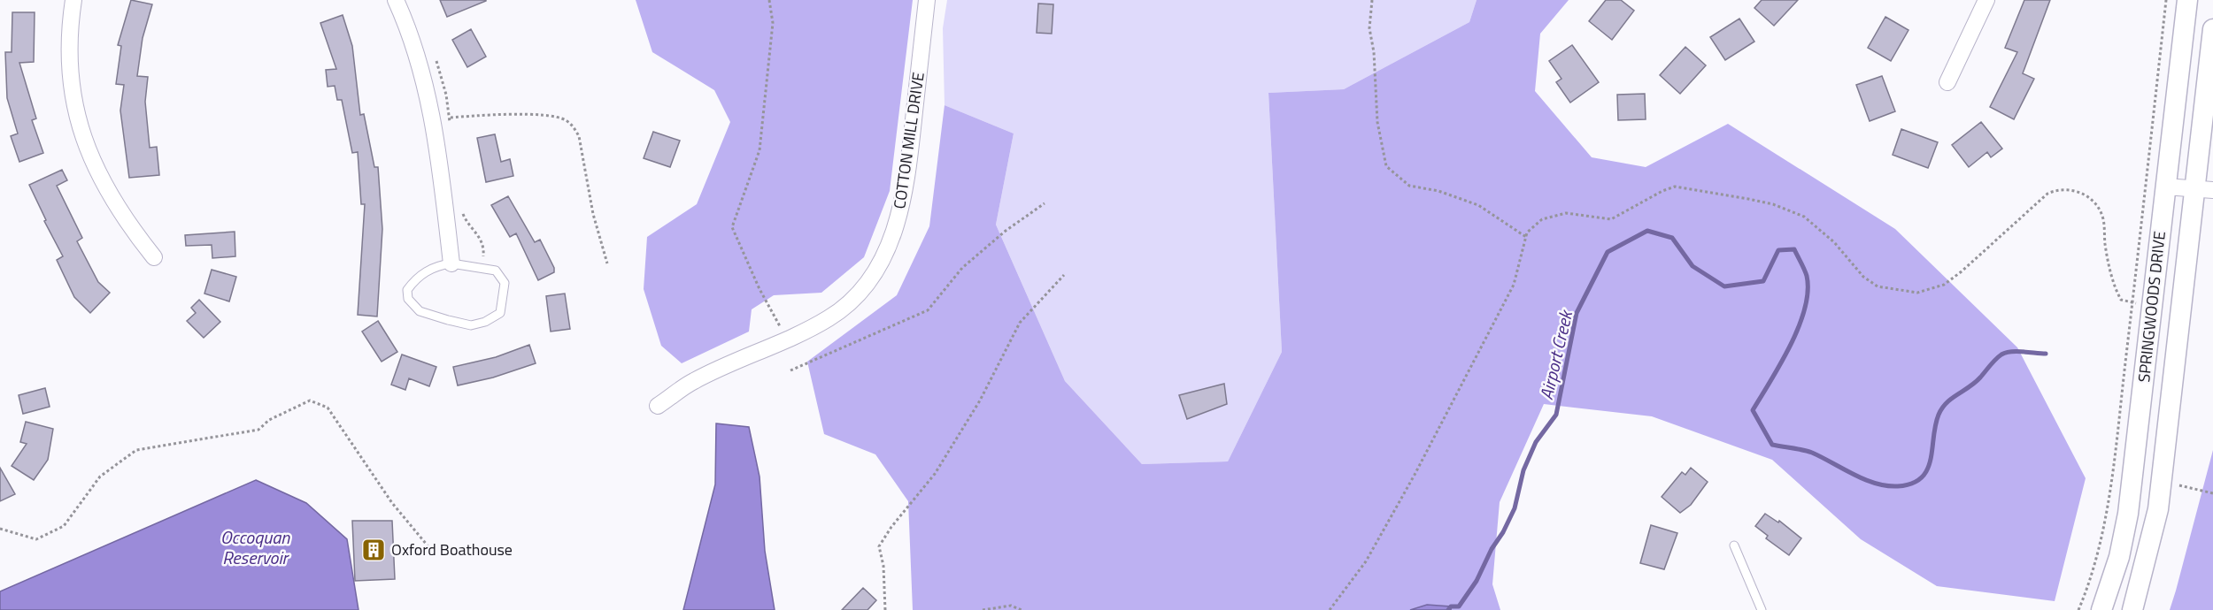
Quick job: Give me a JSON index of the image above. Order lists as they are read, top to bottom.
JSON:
{
  "streets": {
    "street": ["COTTON MILL DRIVE", "SPRINGWOODS DRIVE"]
  },
  "water": ["Airport Creek", "Occoquan Reservoir"],
  "places": {
    "building": ["Oxford Boathouse"]
  }
}
